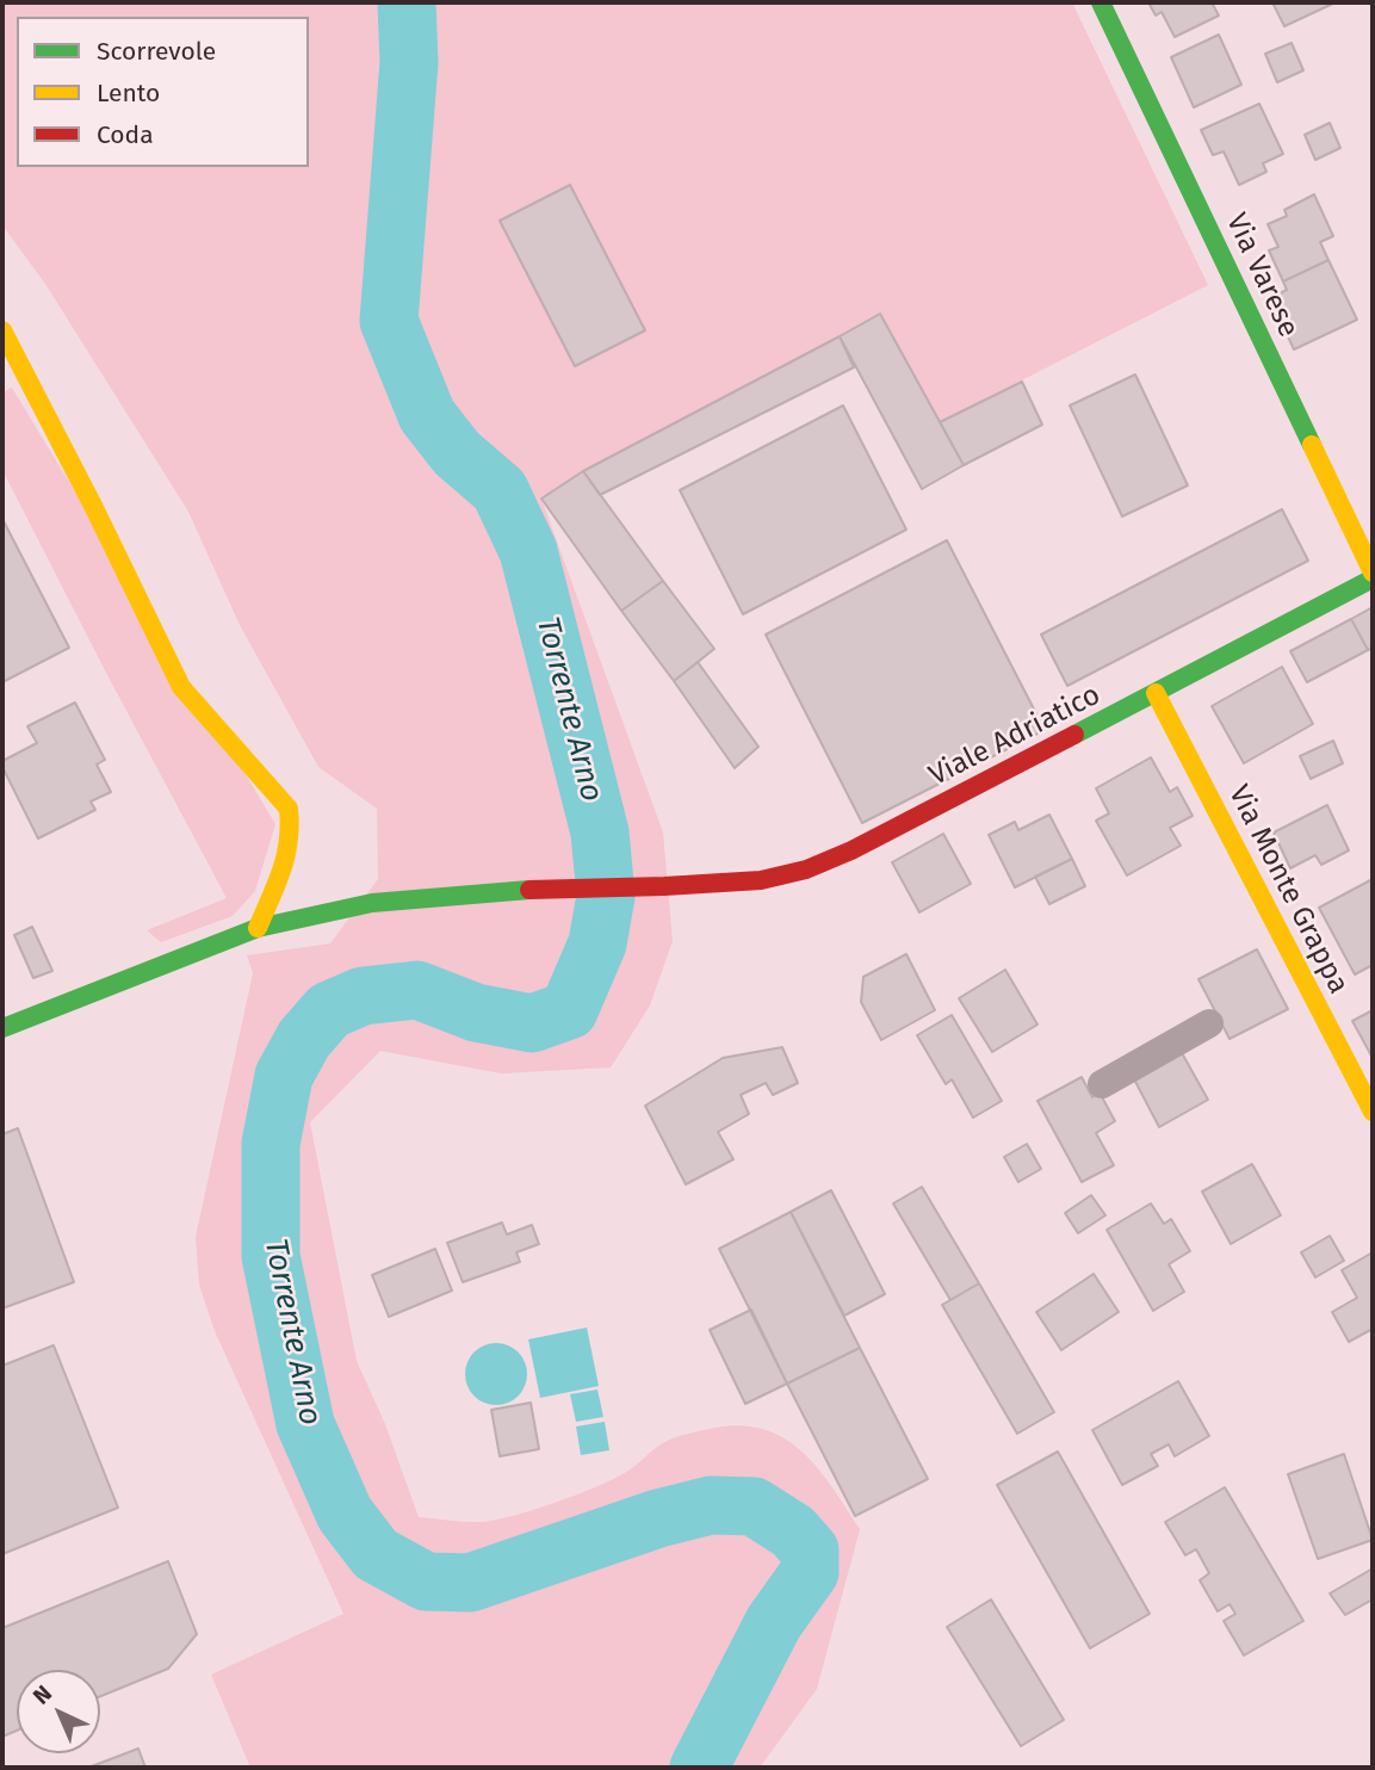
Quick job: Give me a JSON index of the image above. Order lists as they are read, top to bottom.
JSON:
{
  "streets": {
    "street": ["Via Varese", "Viale Adriatico", "Via Monte Grappa"]
  },
  "crossings": [
    ["Viale Adriatico", "Via Monte Grappa"]
  ],
  "water": ["Torrente Arno"],
  "legend": ["Scorrevole", "Lento", "Coda"],
  "north": "top left"
}
